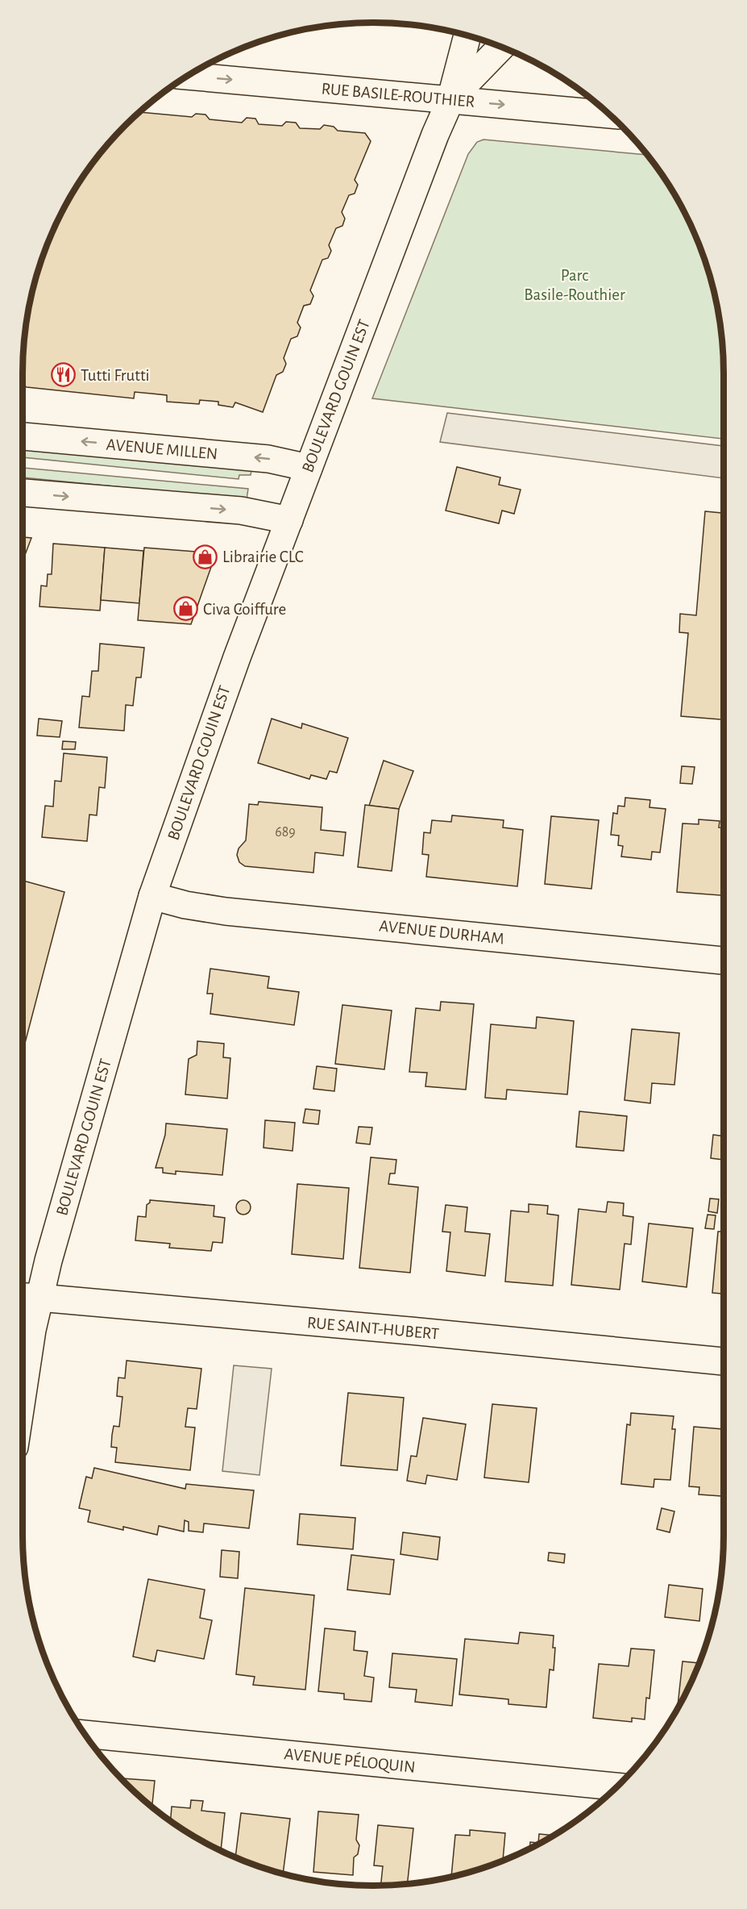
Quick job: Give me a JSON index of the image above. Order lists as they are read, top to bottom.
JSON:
{
  "streets": {
    "street": [
      "RUE BASILE-ROUTHIER",
      "BOULEVARD GOUIN EST",
      "AVENUE MILLEN",
      "AVENUE DURHAM",
      "RUE SAINT-HUBERT",
      "AVENUE PÉLOQUIN"
    ]
  },
  "crossings": [
    ["RUE BASILE-ROUTHIER", "BOULEVARD GOUIN EST"],
    ["BOULEVARD GOUIN EST", "AVENUE MILLEN"],
    ["BOULEVARD GOUIN EST", "AVENUE DURHAM"],
    ["BOULEVARD GOUIN EST", "RUE SAINT-HUBERT"]
  ],
  "one_way": ["RUE BASILE-ROUTHIER"],
  "parks": ["Parc Basile-Routhier"],
  "places": {
    "restaurant": ["Tutti Frutti"],
    "shop": ["Librairie CLC", "Civa Coiffure"]
  },
  "house_numbers": ["689"]
}
